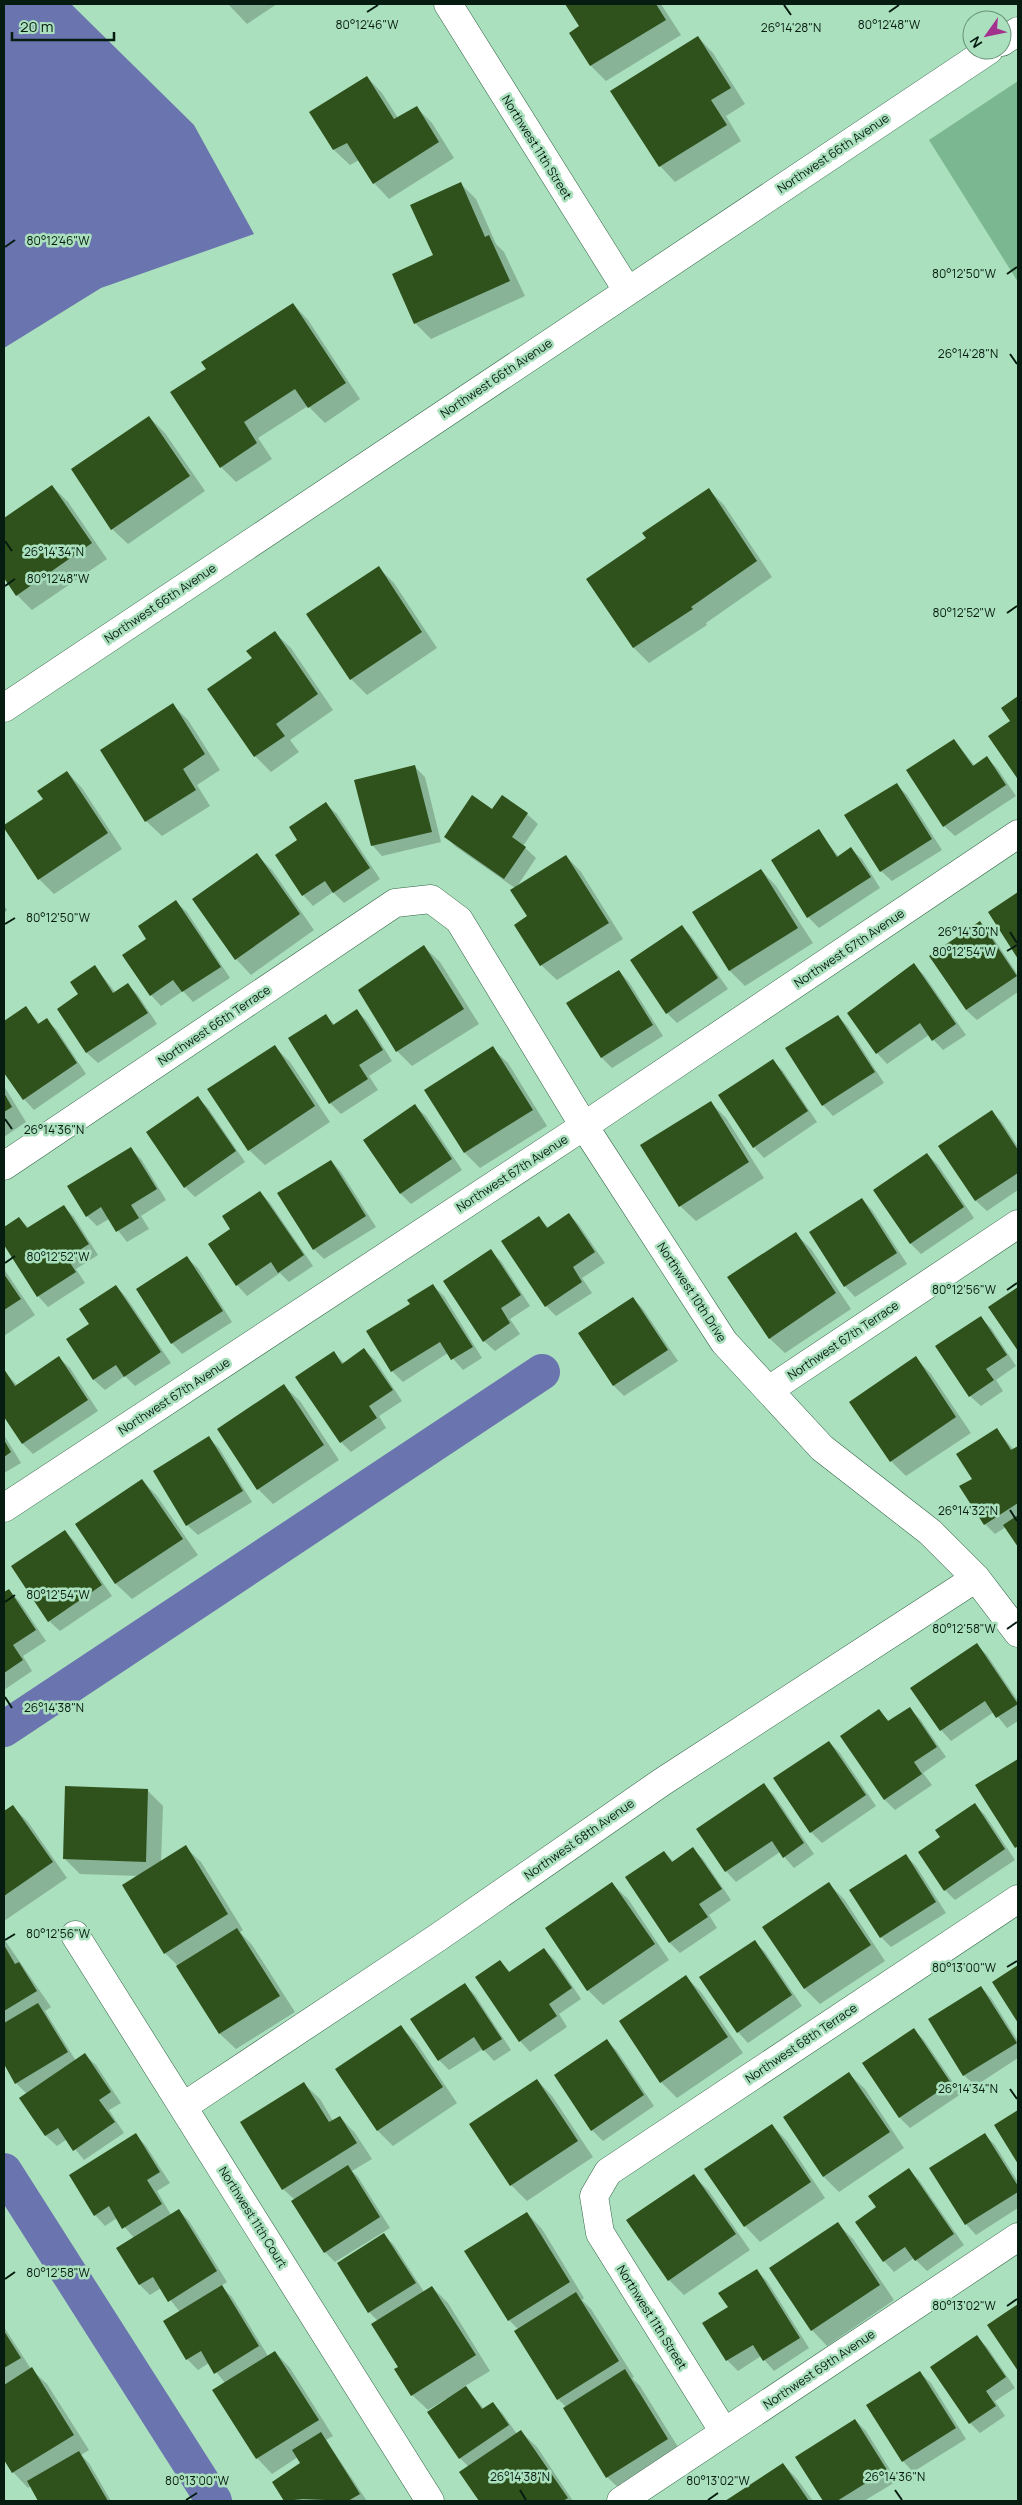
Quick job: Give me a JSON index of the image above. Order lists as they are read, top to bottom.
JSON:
{
  "streets": {
    "street": [
      "Northwest 11th Street",
      "Northwest 66th Avenue",
      "Northwest 67th Avenue",
      "Northwest 66th Terrace",
      "Northwest 10th Drive",
      "Northwest 67th Terrace",
      "Northwest 68th Avenue",
      "Northwest 68th Terrace",
      "Northwest 11th Court",
      "Northwest 69th Avenue"
    ]
  },
  "crossings": [
    ["Northwest 11th Street", "Northwest 66th Avenue"],
    ["Northwest 11th Street", "Northwest 68th Terrace"],
    ["Northwest 11th Street", "Northwest 69th Avenue"],
    ["Northwest 67th Avenue", "Northwest 10th Drive"],
    ["Northwest 66th Terrace", "Northwest 10th Drive"],
    ["Northwest 10th Drive", "Northwest 67th Terrace"],
    ["Northwest 10th Drive", "Northwest 68th Avenue"],
    ["Northwest 68th Avenue", "Northwest 11th Court"]
  ],
  "scale_bar": "20 m",
  "north": "bottom left",
  "coordinates": [
    "80°12'46\"W",
    "80°12'48\"W",
    "26°14'28\"N",
    "80°12'50\"W",
    "26°14'34\"N",
    "80°12'52\"W",
    "26°14'30\"N",
    "80°12'54\"W",
    "26°14'36\"N",
    "80°12'56\"W",
    "26°14'32\"N",
    "80°12'58\"W",
    "26°14'38\"N",
    "80°13'00\"W",
    "80°13'02\"W"
  ]
}
